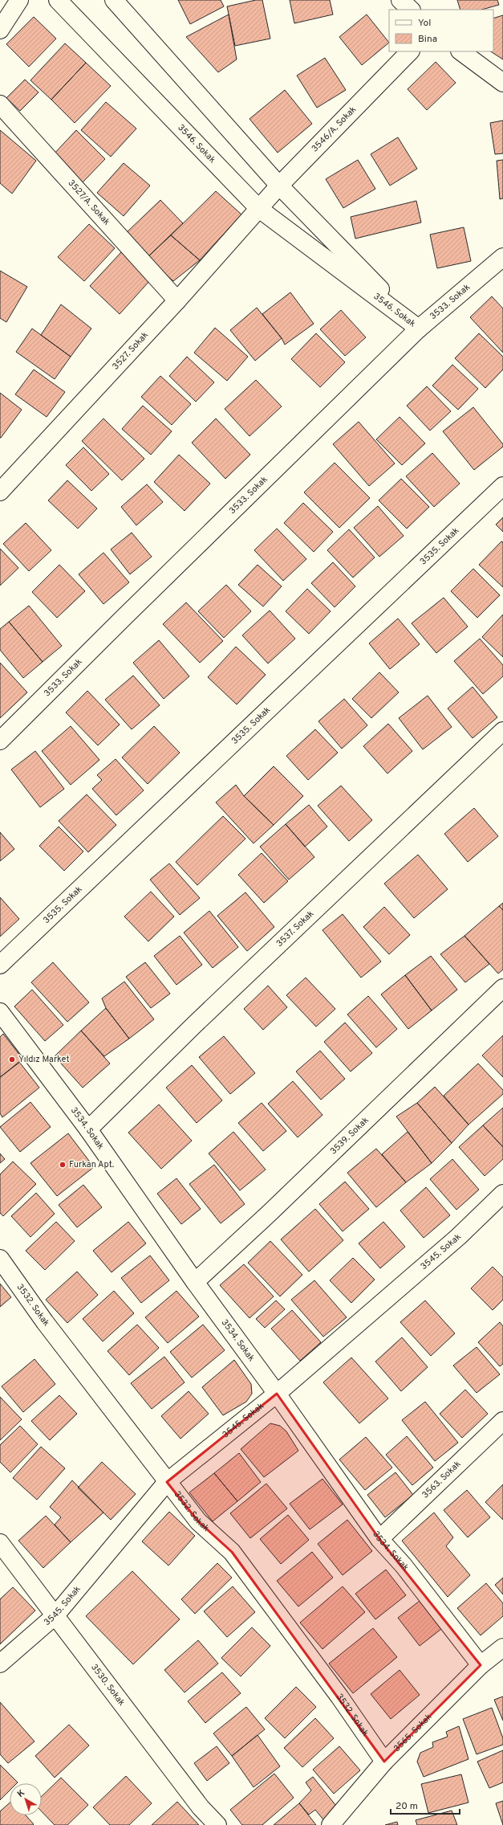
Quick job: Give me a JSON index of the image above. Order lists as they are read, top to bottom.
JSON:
{
  "streets": {
    "street": [
      "3546/A. Sokak",
      "3546. Sokak",
      "3527/A. Sokak",
      "3533. Sokak",
      "3527. Sokak",
      "3535. Sokak",
      "3537. Sokak",
      "3534. Sokak",
      "3539. Sokak",
      "3545. Sokak",
      "3532. Sokak",
      "3563. Sokak",
      "3530. Sokak",
      "3565. Sokak"
    ]
  },
  "crossings": [
    ["3546/A. Sokak", "3546. Sokak"],
    ["3546/A. Sokak", "3527. Sokak"],
    ["3546. Sokak", "3533. Sokak"],
    ["3546. Sokak", "3527. Sokak"],
    ["3527/A. Sokak", "3527. Sokak"],
    ["3537. Sokak", "3534. Sokak"],
    ["3534. Sokak", "3539. Sokak"],
    ["3534. Sokak", "3545. Sokak"],
    ["3534. Sokak", "3563. Sokak"],
    ["3534. Sokak", "3565. Sokak"],
    ["3545. Sokak", "3532. Sokak"],
    ["3545. Sokak", "3530. Sokak"],
    ["3532. Sokak", "3565. Sokak"]
  ],
  "places": ["Yıldız Market", "Furkan Apt."],
  "legend": ["Yol", "Bina"],
  "scale_bar": "20 m",
  "north": "top left"
}
